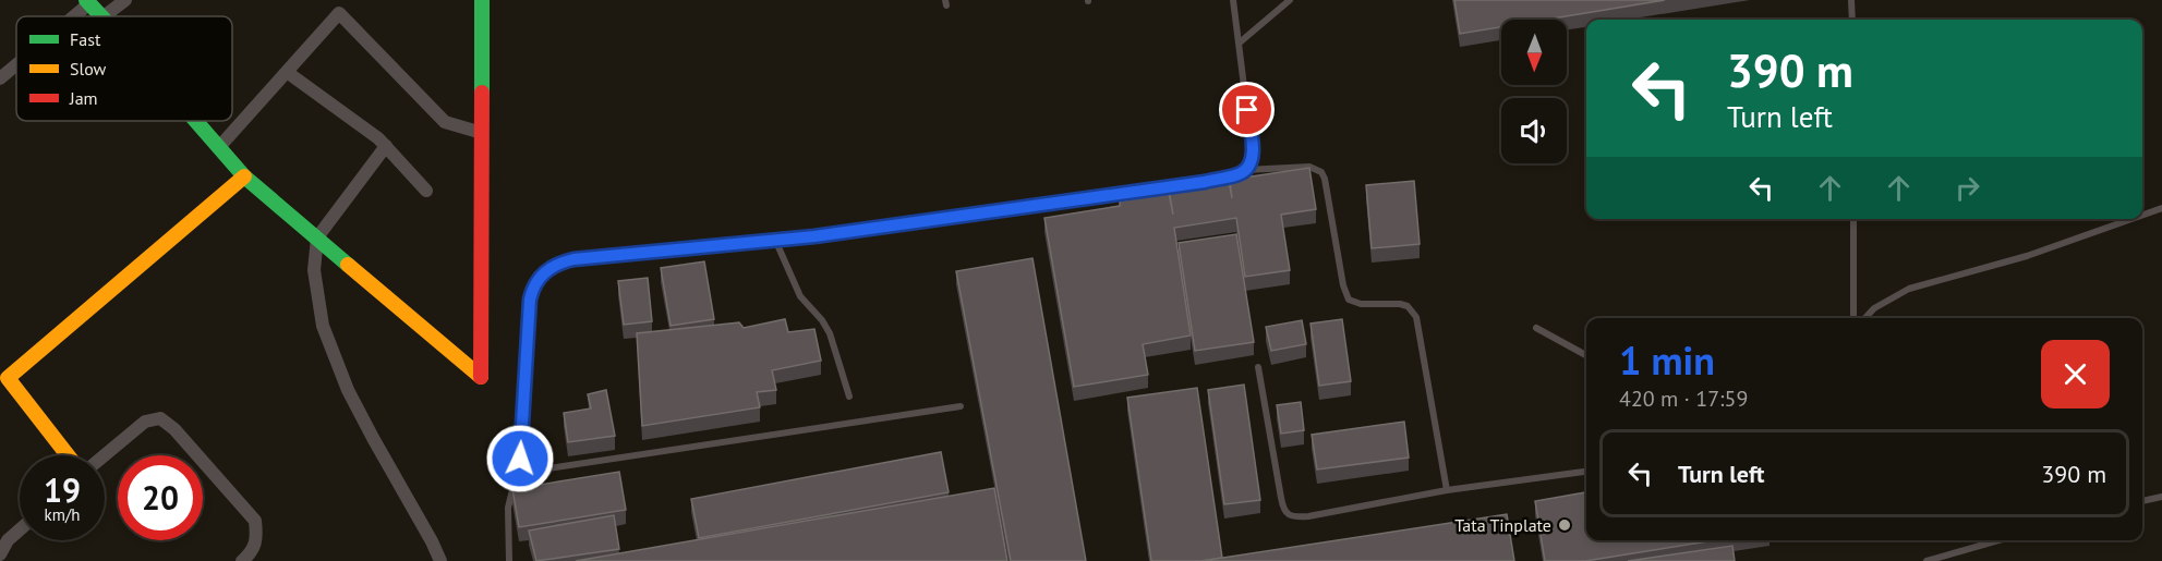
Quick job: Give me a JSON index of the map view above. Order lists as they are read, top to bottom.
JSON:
{
  "places": ["Tata Tinplate"],
  "legend": ["Fast", "Slow", "Jam"],
  "north": "bottom",
  "page": {
    "turn": ["390 m", "Turn left"],
    "heading": ["1 min", "420 m · 17:59"],
    "list": [
      {
        "name": "Turn left",
        "value": "390 m"
      }
    ],
    "speed": "19 km/h",
    "limit": "20"
  }
}
